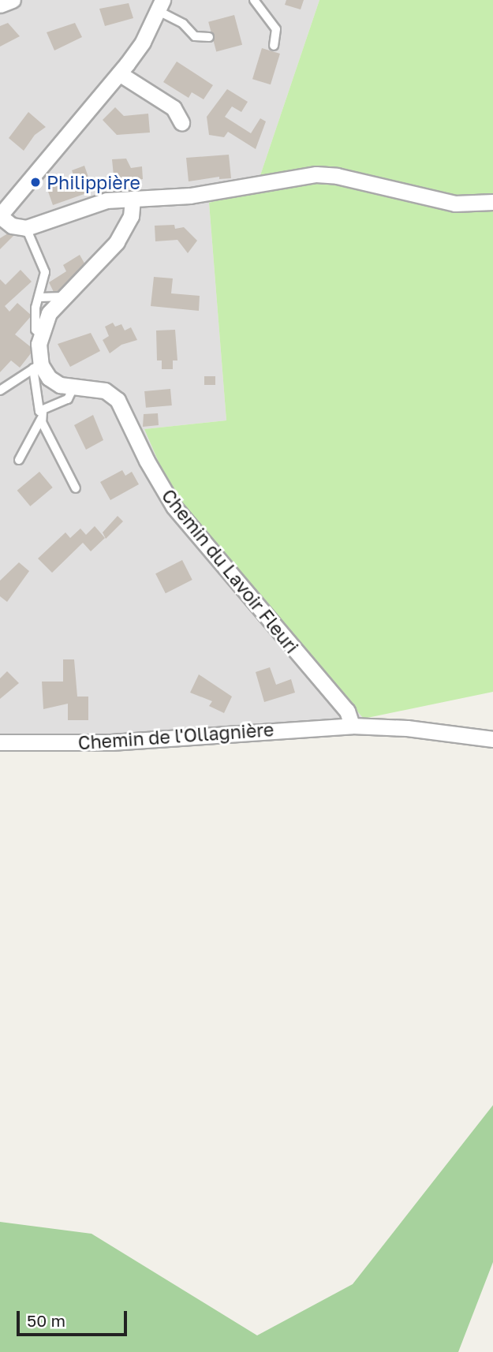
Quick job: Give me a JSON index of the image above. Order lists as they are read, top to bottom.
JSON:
{
  "streets": {
    "street": ["Chemin du Lavoir Fleuri", "Chemin de l'Ollagnière"]
  },
  "crossings": [
    ["Chemin du Lavoir Fleuri", "Chemin de l'Ollagnière"]
  ],
  "places": ["Philippière"],
  "scale_bar": "50 m"
}
